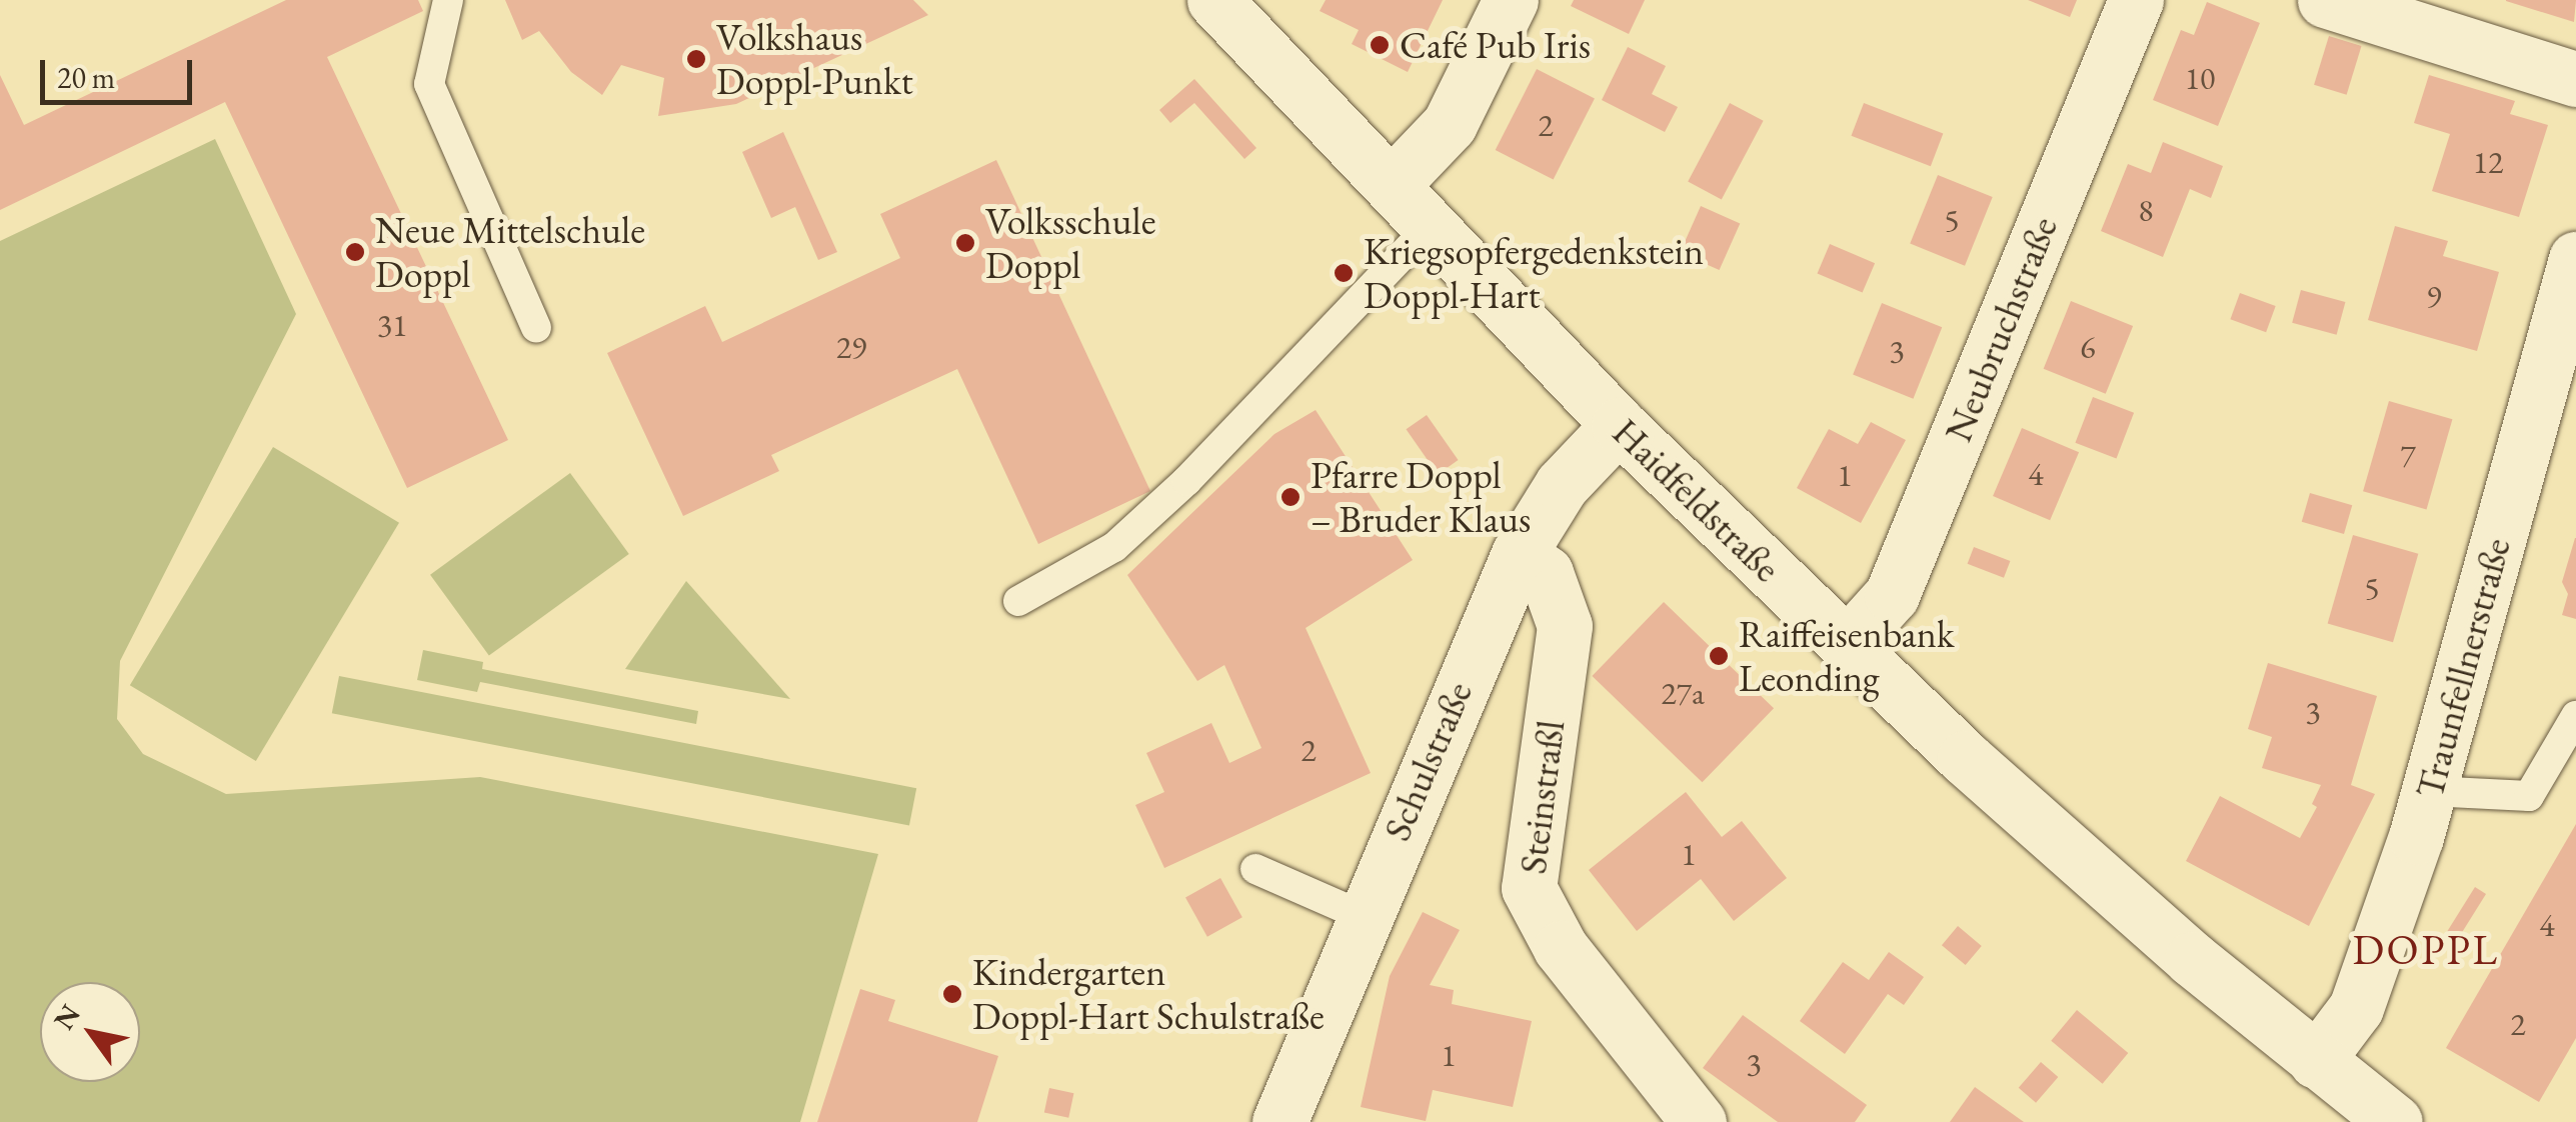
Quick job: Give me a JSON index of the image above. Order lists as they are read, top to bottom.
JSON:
{
  "streets": {
    "street": [
      "Neubruchstraße",
      "Haidfeldstraße",
      "Traunfellnerstraße",
      "Schulstraße",
      "Steinstraßl"
    ]
  },
  "crossings": [
    ["Neubruchstraße", "Haidfeldstraße"],
    ["Haidfeldstraße", "Traunfellnerstraße"],
    ["Haidfeldstraße", "Schulstraße"],
    ["Schulstraße", "Steinstraßl"]
  ],
  "districts": ["DOPPL"],
  "places": [
    "Café Pub Iris",
    "Volkshaus Doppl-Punkt",
    "Volksschule Doppl",
    "Neue Mittelschule Doppl",
    "Kriegsopfergedenkstein Doppl-Hart",
    "Pfarre Doppl – Bruder Klaus",
    "Raiffeisenbank Leonding",
    "Kindergarten Doppl-Hart Schulstraße"
  ],
  "house_numbers": [
    "10",
    "2",
    "12",
    "8",
    "5",
    "9",
    "31",
    "29",
    "6",
    "3",
    "7",
    "4",
    "1",
    "5",
    "27a",
    "3",
    "2",
    "1",
    "4",
    "2",
    "1",
    "3"
  ],
  "scale_bar": "20 m",
  "north": "top left"
}
